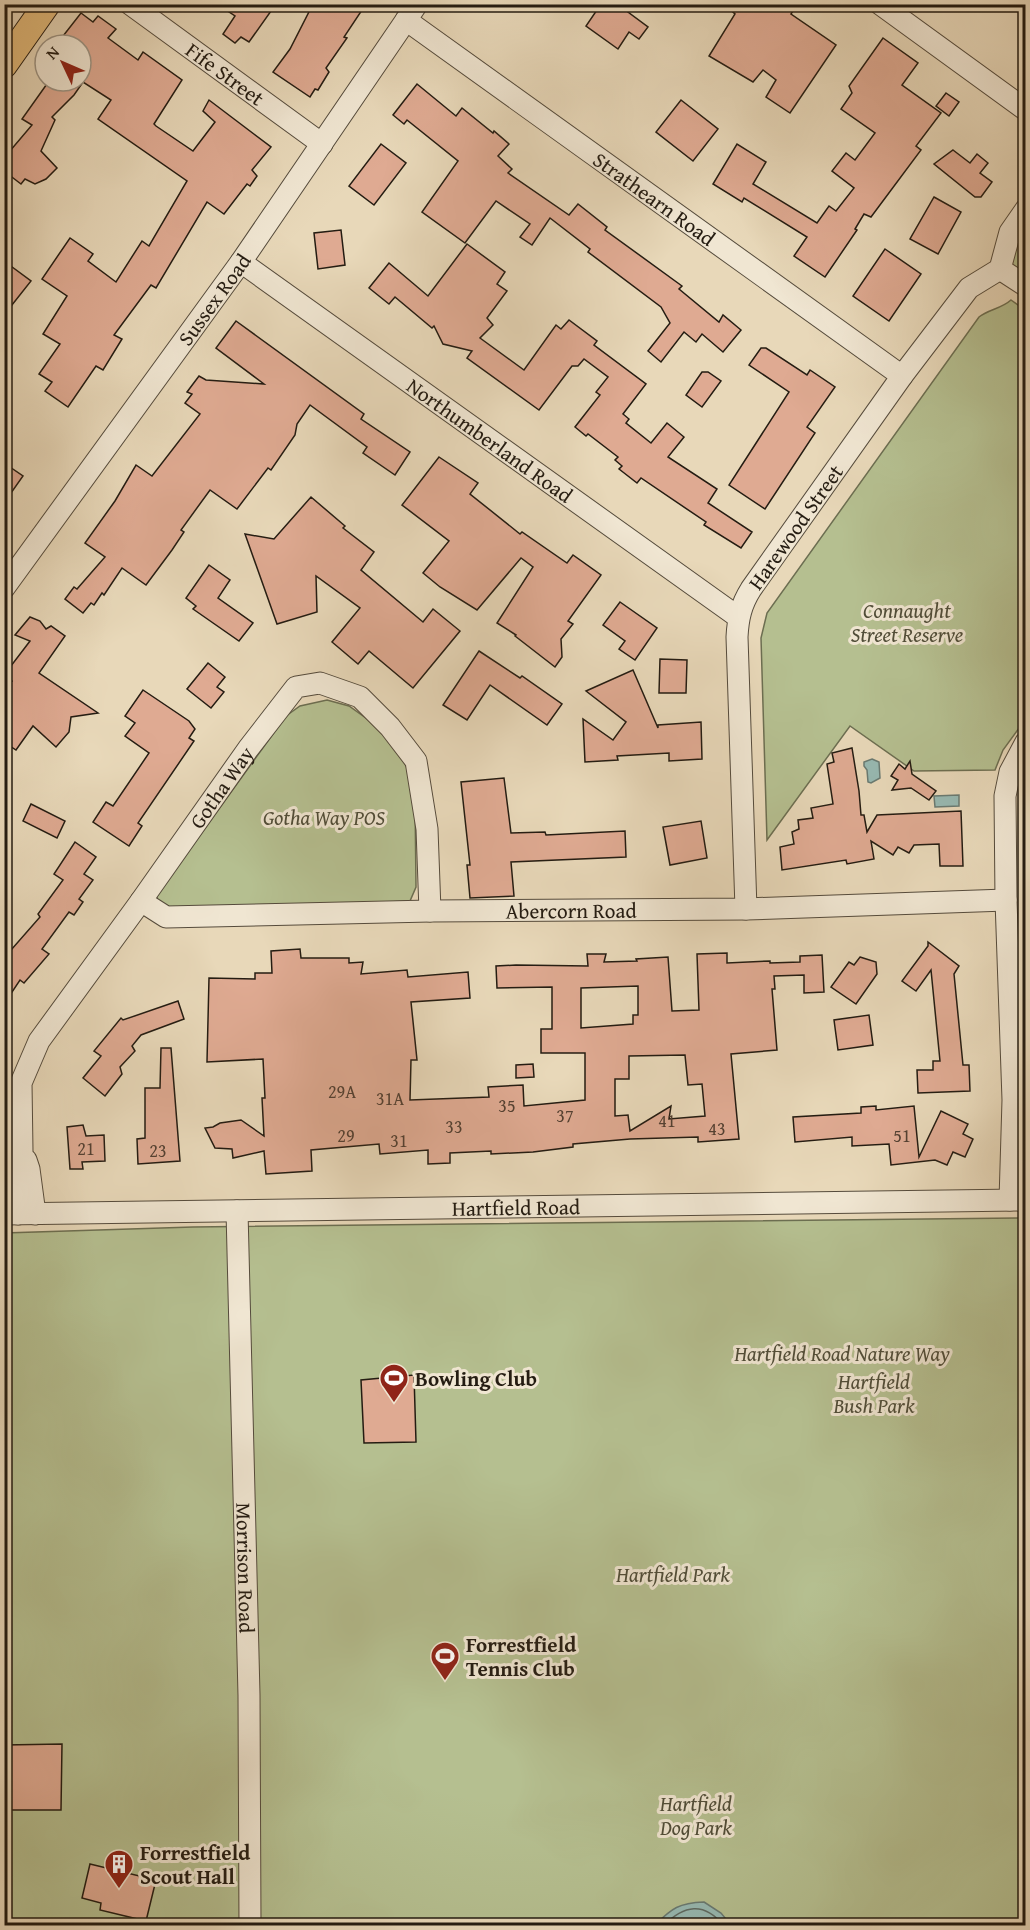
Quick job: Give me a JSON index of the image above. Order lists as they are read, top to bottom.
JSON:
{
  "streets": {
    "street": [
      "Fife Street",
      "Strathearn Road",
      "Sussex Road",
      "Northumberland Road",
      "Harewood Street",
      "Gotha Way",
      "Abercorn Road",
      "Hartfield Road",
      "Morrison Road"
    ]
  },
  "crossings": [
    ["Fife Street", "Sussex Road"],
    ["Strathearn Road", "Sussex Road"],
    ["Strathearn Road", "Harewood Street"],
    ["Sussex Road", "Northumberland Road"],
    ["Northumberland Road", "Harewood Street"],
    ["Harewood Street", "Abercorn Road"],
    ["Gotha Way", "Abercorn Road"],
    ["Gotha Way", "Hartfield Road"],
    ["Hartfield Road", "Morrison Road"]
  ],
  "parks": [
    "Connaught Street Reserve",
    "Gotha Way POS",
    "Hartfield Road Nature Way",
    "Hartfield Bush Park",
    "Hartfield Park",
    "Hartfield Dog Park"
  ],
  "places": {
    "sports": ["Bowling Club", "Forrestfield Tennis Club"],
    "building": ["Forrestfield Scout Hall"]
  },
  "house_numbers": [
    "29A",
    "31A",
    "35",
    "37",
    "41",
    "33",
    "43",
    "29",
    "51",
    "31",
    "21",
    "23"
  ],
  "north": "top left"
}
